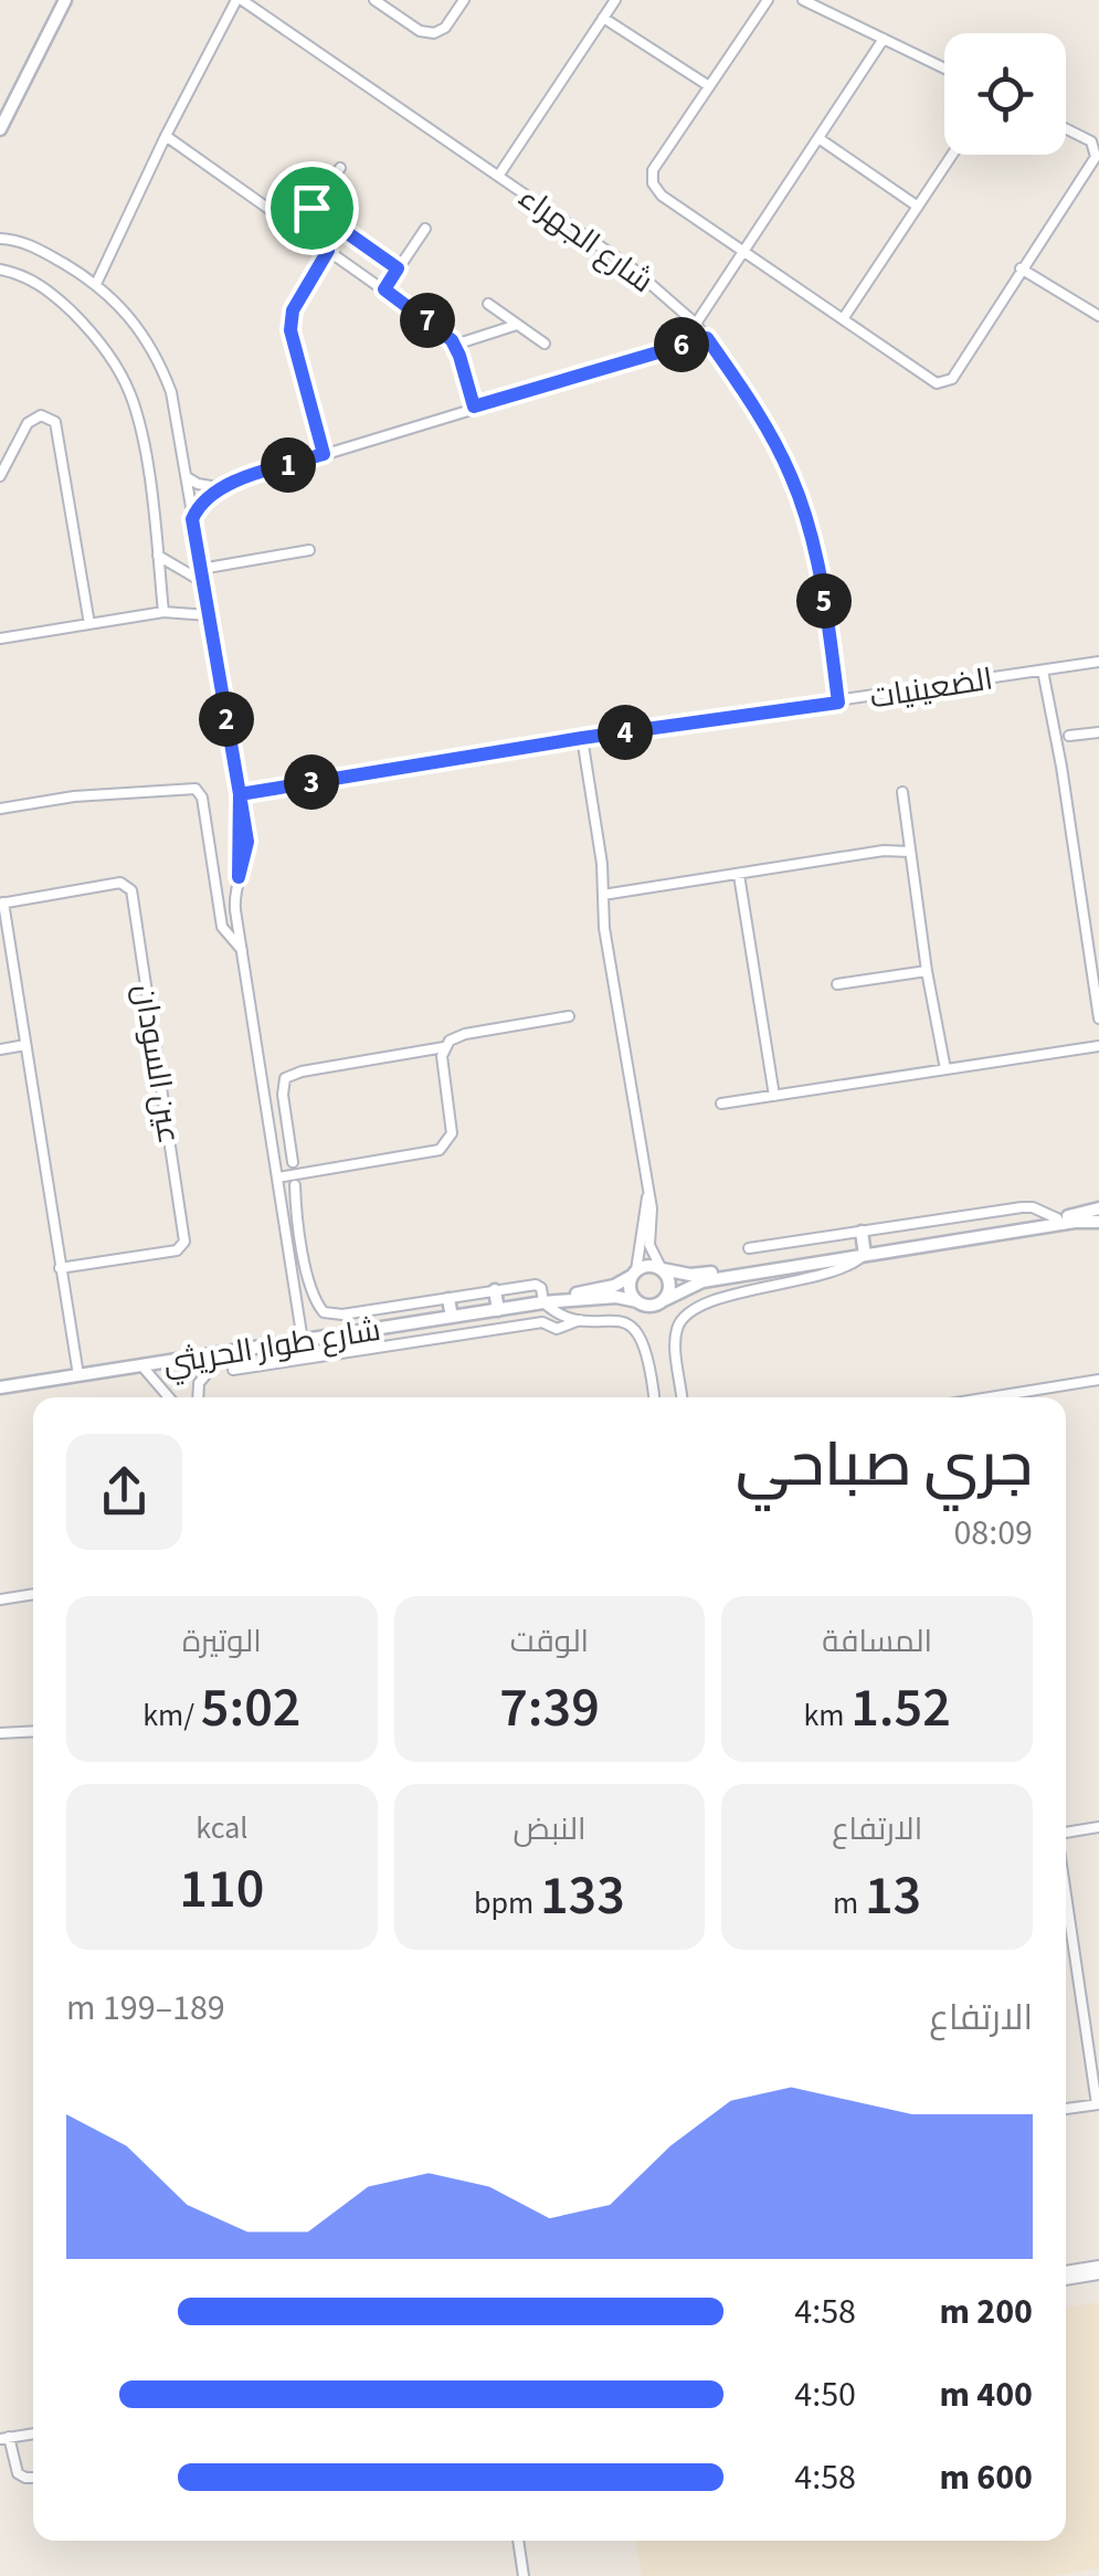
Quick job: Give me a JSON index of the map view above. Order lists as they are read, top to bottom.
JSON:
{
  "streets": {
    "street": [
      "شارع الجهراء",
      "الضعينيات",
      "عين السودان",
      "شارع طوار الحريثي"
    ]
  },
  "crossings": [
    ["شارع الجهراء", "الضعينيات"]
  ],
  "page": {
    "pins": [
      "7",
      "6",
      "1",
      "5",
      "2",
      "4",
      "3"
    ],
    "heading": ["جري صباحي", "08:09"],
    "stats": [
      ["المسافة", "1.52 km"],
      ["الوقت", "7:39"],
      ["الوتيرة", "5:02 /km"],
      ["الارتفاع", "13 m"],
      ["النبض", "133 bpm"],
      ["kcal", "110"]
    ],
    "chart": ["الارتفاع", "189–199 m"],
    "list": [
      {
        "name": "200 m",
        "note": "4:58"
      },
      {
        "name": "400 m",
        "note": "4:50"
      },
      {
        "name": "600 m",
        "note": "4:58"
      }
    ]
  }
}
